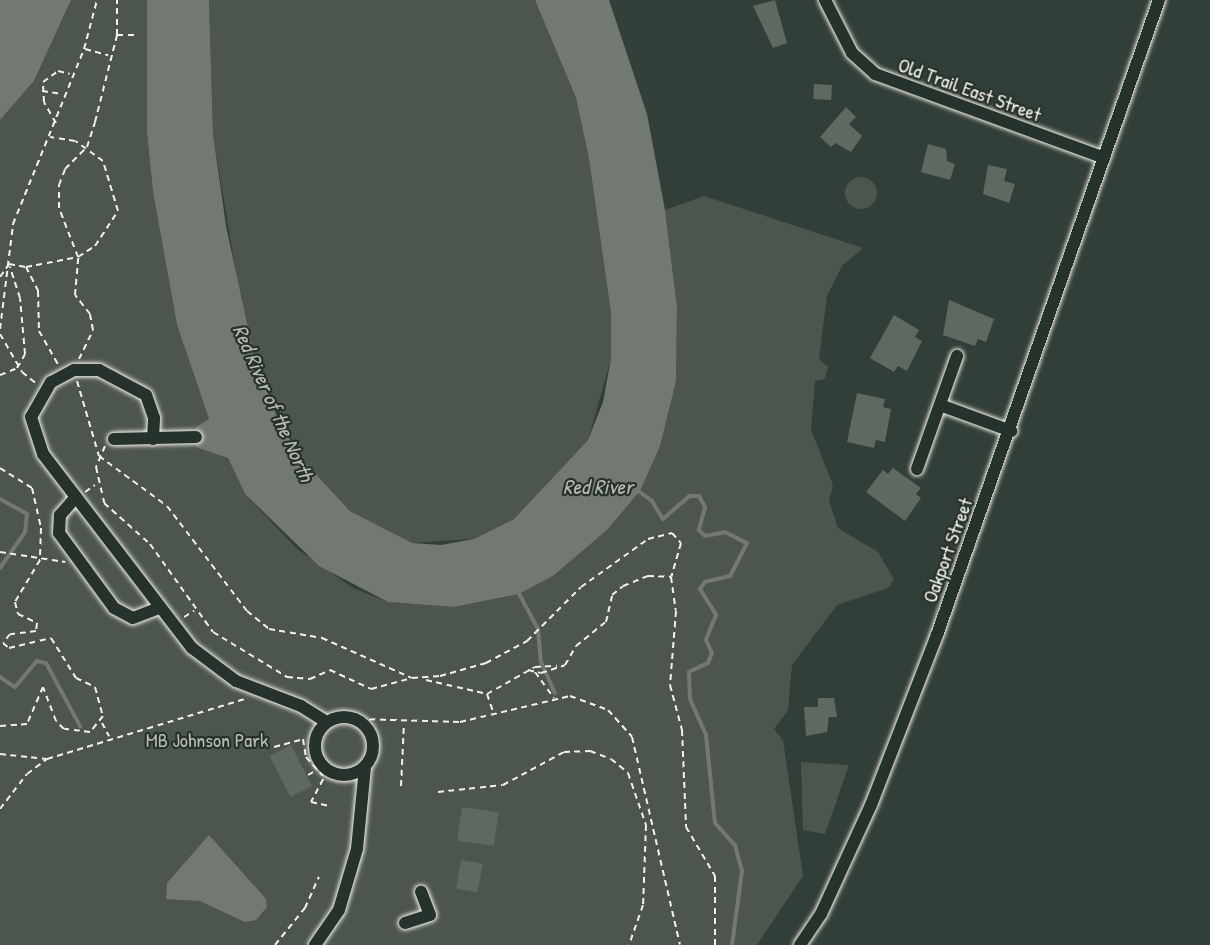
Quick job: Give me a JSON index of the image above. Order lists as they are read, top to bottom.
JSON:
{
  "streets": {
    "street": ["Old Trail East Street", "Oakport Street"]
  },
  "crossings": [
    ["Old Trail East Street", "Oakport Street"]
  ],
  "water": ["Red River of the North", "Red River"],
  "parks": ["MB Johnson Park"]
}
